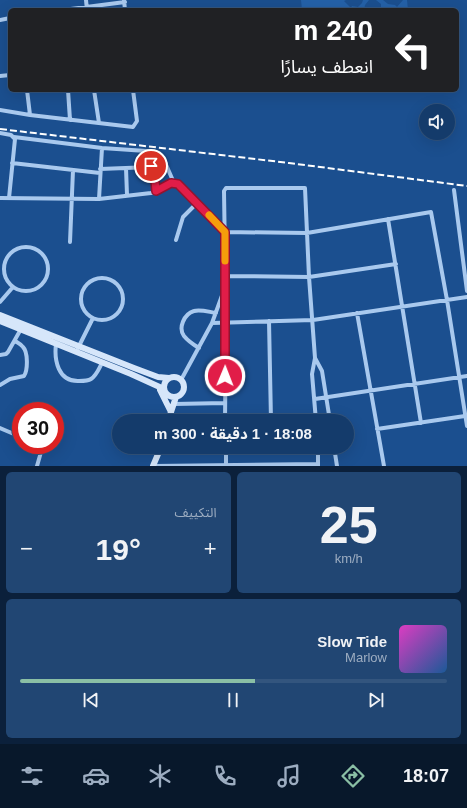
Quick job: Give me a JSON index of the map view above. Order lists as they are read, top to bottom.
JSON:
{
  "page": {
    "turn": ["240 m", "انعطف يسارًا"],
    "limit": "30",
    "trip": "18:08 · 1 دقيقة · 300 m",
    "tile": [
      ["25", "km/h"],
      "التكييف"
    ],
    "heat": ["−", "19°", "+"],
    "song": ["Slow Tide", "Marlow"],
    "tabs": "18:07"
  }
}
